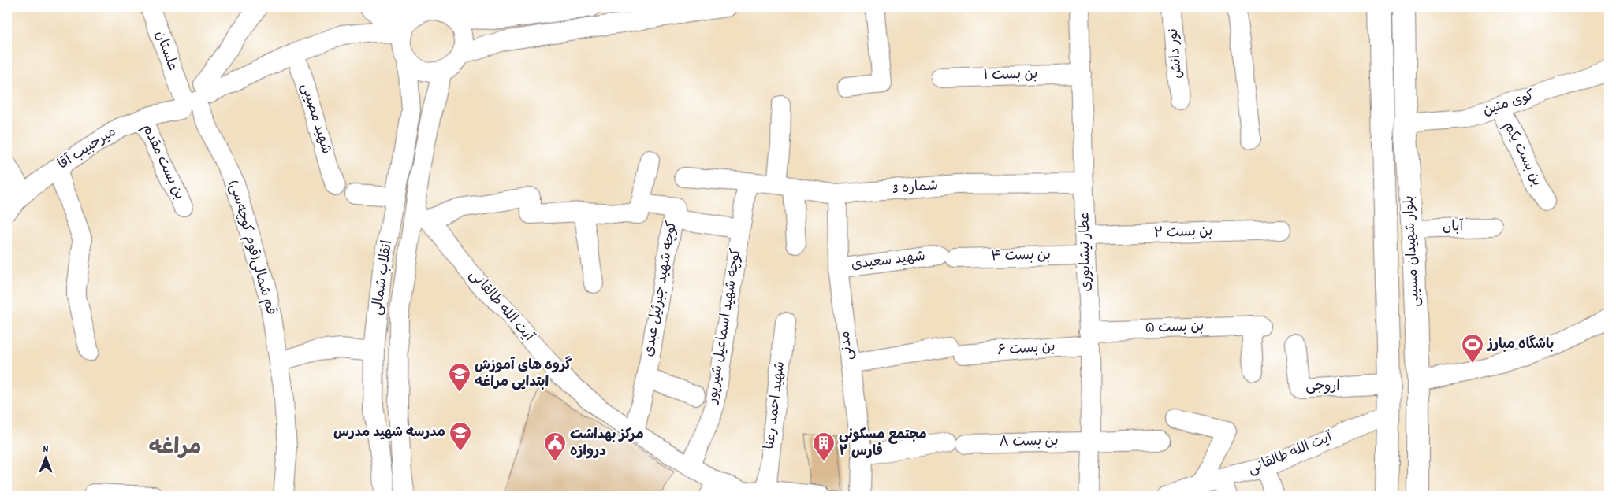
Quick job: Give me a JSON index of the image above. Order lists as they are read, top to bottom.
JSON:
{
  "streets": {
    "main road": ["بلوار شهیدان مسیبی"],
    "street": [
      "علستان",
      "نور دانش",
      "بن بست ۱",
      "کوی متین",
      "شهید مصیبی",
      "میرحبیب آقا",
      "بن بست یکم",
      "بن بست مقدم",
      "شماره 3",
      "آبان",
      "بن بست ۲",
      "قم شمالی(قوم کوچه‌سی)",
      "عطار نیشابوری",
      "بن بست ۴",
      "شهید سعیدی",
      "انقلاب شمالی",
      "کوچه شهید جبرئیل عبدی",
      "آیت الله طالقانی",
      "کوچه شهید اسماعیل شیرپور",
      "بن بست ۵",
      "مدنی",
      "بن بست ۶",
      "اروجی",
      "شهید احمد رعنا",
      "بن بست ۸"
    ]
  },
  "crossings": [
    ["علستان", "میرحبیب آقا"],
    ["علستان", "قم شمالی(قوم کوچه‌سی)"],
    ["بن بست ۱", "عطار نیشابوری"],
    ["کوی متین", "بن بست یکم"],
    ["کوی متین", "بلوار شهیدان مسیبی"],
    ["شهید مصیبی", "میرحبیب آقا"],
    ["میرحبیب آقا", "بن بست مقدم"],
    ["میرحبیب آقا", "قم شمالی(قوم کوچه‌سی)"],
    ["میرحبیب آقا", "انقلاب شمالی"],
    ["شماره 3", "عطار نیشابوری"],
    ["شماره 3", "کوچه شهید اسماعیل شیرپور"],
    ["شماره 3", "مدنی"],
    ["آبان", "بلوار شهیدان مسیبی"],
    ["بن بست ۲", "عطار نیشابوری"],
    ["بلوار شهیدان مسیبی", "آیت الله طالقانی"],
    ["بلوار شهیدان مسیبی", "اروجی"],
    ["عطار نیشابوری", "بن بست ۴"],
    ["عطار نیشابوری", "بن بست ۵"],
    ["عطار نیشابوری", "بن بست ۶"],
    ["عطار نیشابوری", "بن بست ۸"],
    ["بن بست ۴", "شهید سعیدی"],
    ["شهید سعیدی", "مدنی"],
    ["انقلاب شمالی", "آیت الله طالقانی"],
    ["کوچه شهید جبرئیل عبدی", "آیت الله طالقانی"],
    ["آیت الله طالقانی", "کوچه شهید اسماعیل شیرپور"],
    ["آیت الله طالقانی", "شهید احمد رعنا"],
    ["بن بست ۵", "بن بست ۶"],
    ["مدنی", "بن بست ۶"],
    ["مدنی", "بن بست ۸"]
  ],
  "districts": ["مراغه"],
  "places": {
    "sports": ["باشگاه مبارز"],
    "school or university": ["گروه های آموزش ابتدایی مراغه", "مدرسه شهید مدرس"],
    "public building": ["مرکز بهداشت دروازه"],
    "building": ["مجتمع مسکونی فارس ۲"]
  },
  "north": "top"
}
